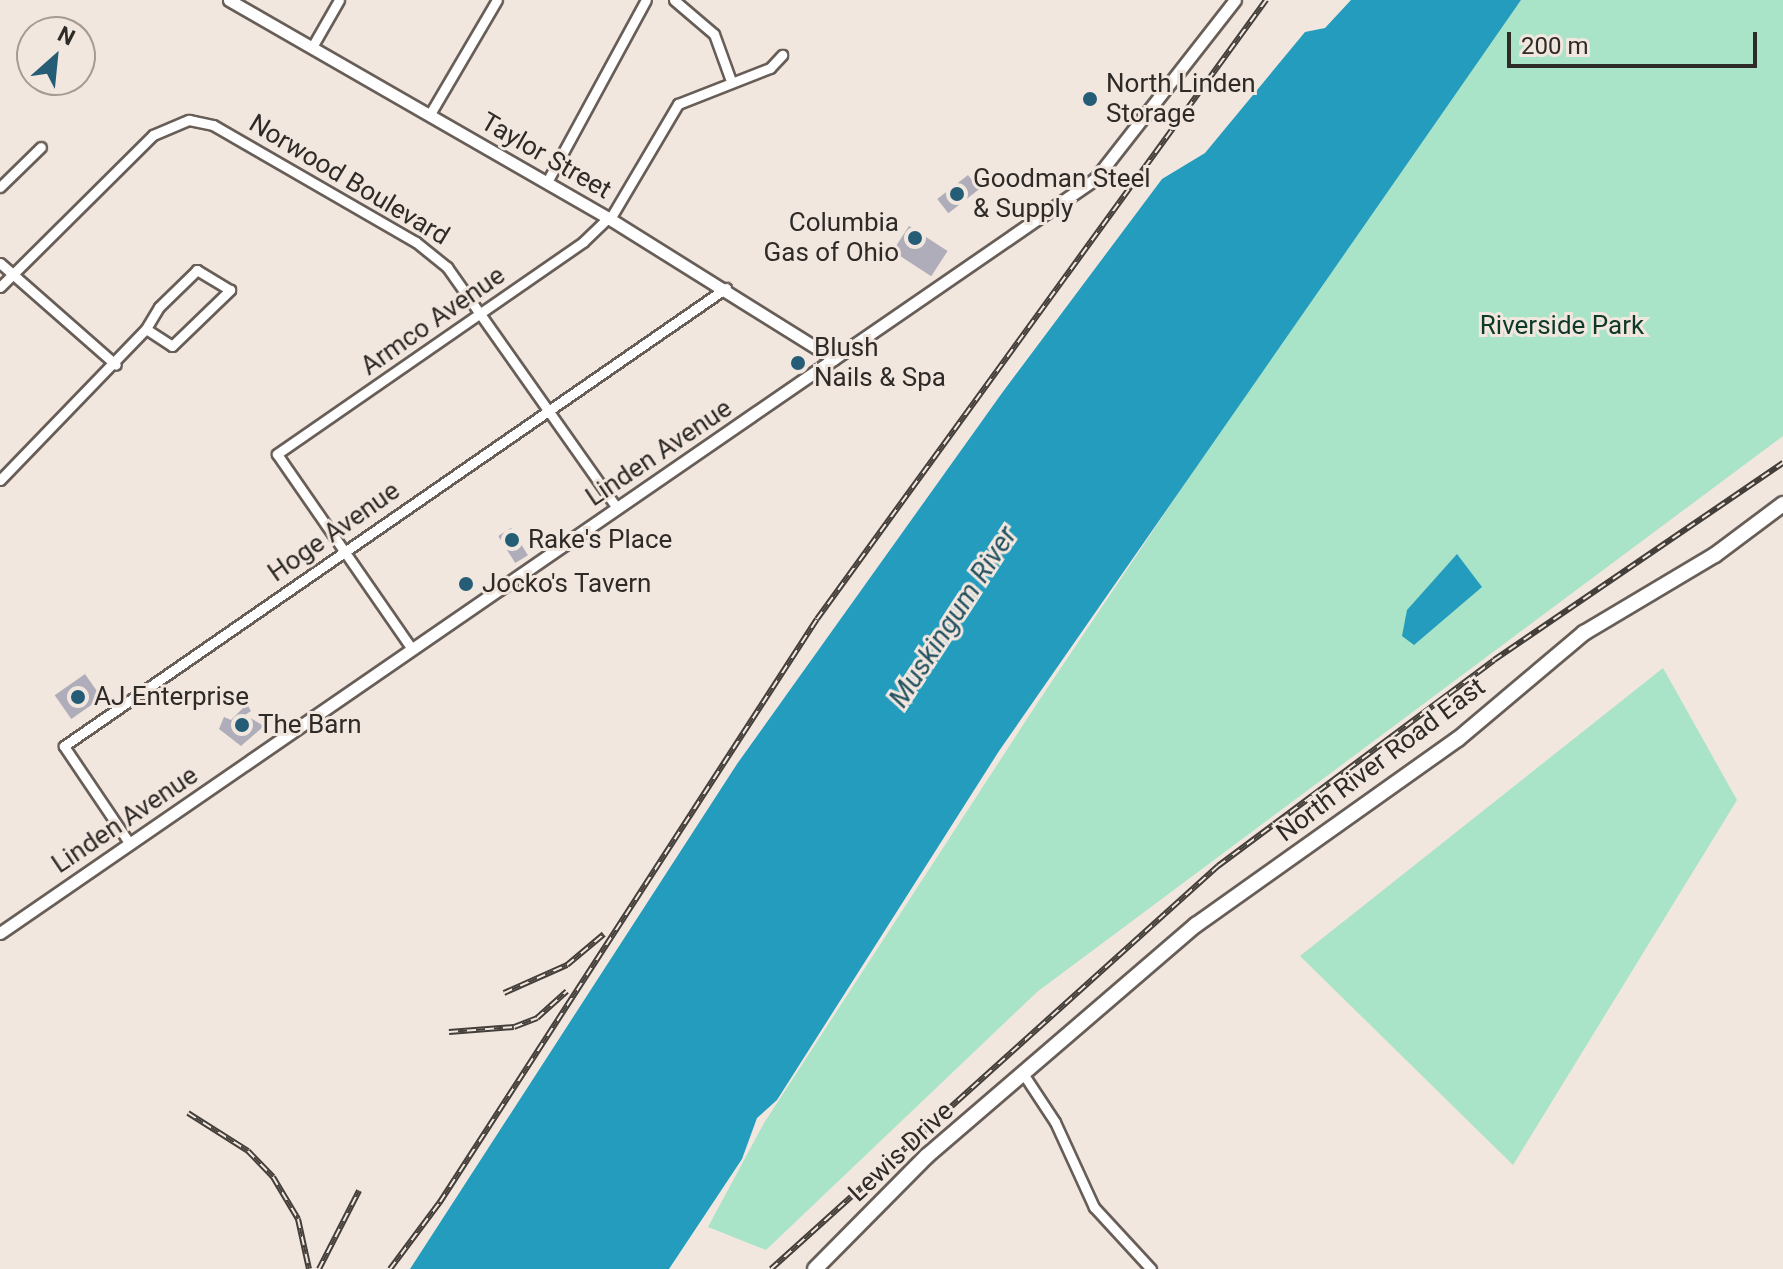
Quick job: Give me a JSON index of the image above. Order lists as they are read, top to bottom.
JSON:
{
  "streets": {
    "main road": ["North River Road East", "Lewis Drive"],
    "street": [
      "Taylor Street",
      "Norwood Boulevard",
      "Armco Avenue",
      "Linden Avenue",
      "Hoge Avenue"
    ]
  },
  "crossings": [
    ["Taylor Street", "Armco Avenue"],
    ["Taylor Street", "Linden Avenue"],
    ["Taylor Street", "Hoge Avenue"],
    ["Norwood Boulevard", "Armco Avenue"],
    ["Norwood Boulevard", "Linden Avenue"],
    ["Norwood Boulevard", "Hoge Avenue"],
    ["Armco Avenue", "Hoge Avenue"],
    ["Linden Avenue", "Hoge Avenue"],
    ["North River Road East", "Lewis Drive"]
  ],
  "water": ["Muskingum River"],
  "parks": ["Riverside Park"],
  "places": [
    "North Linden Storage",
    "Goodman Steel & Supply",
    "Columbia Gas of Ohio",
    "Blush Nails & Spa",
    "Rake's Place",
    "Jocko's Tavern",
    "AJ Enterprise",
    "The Barn"
  ],
  "scale_bar": "200 m",
  "north": "top right"
}
